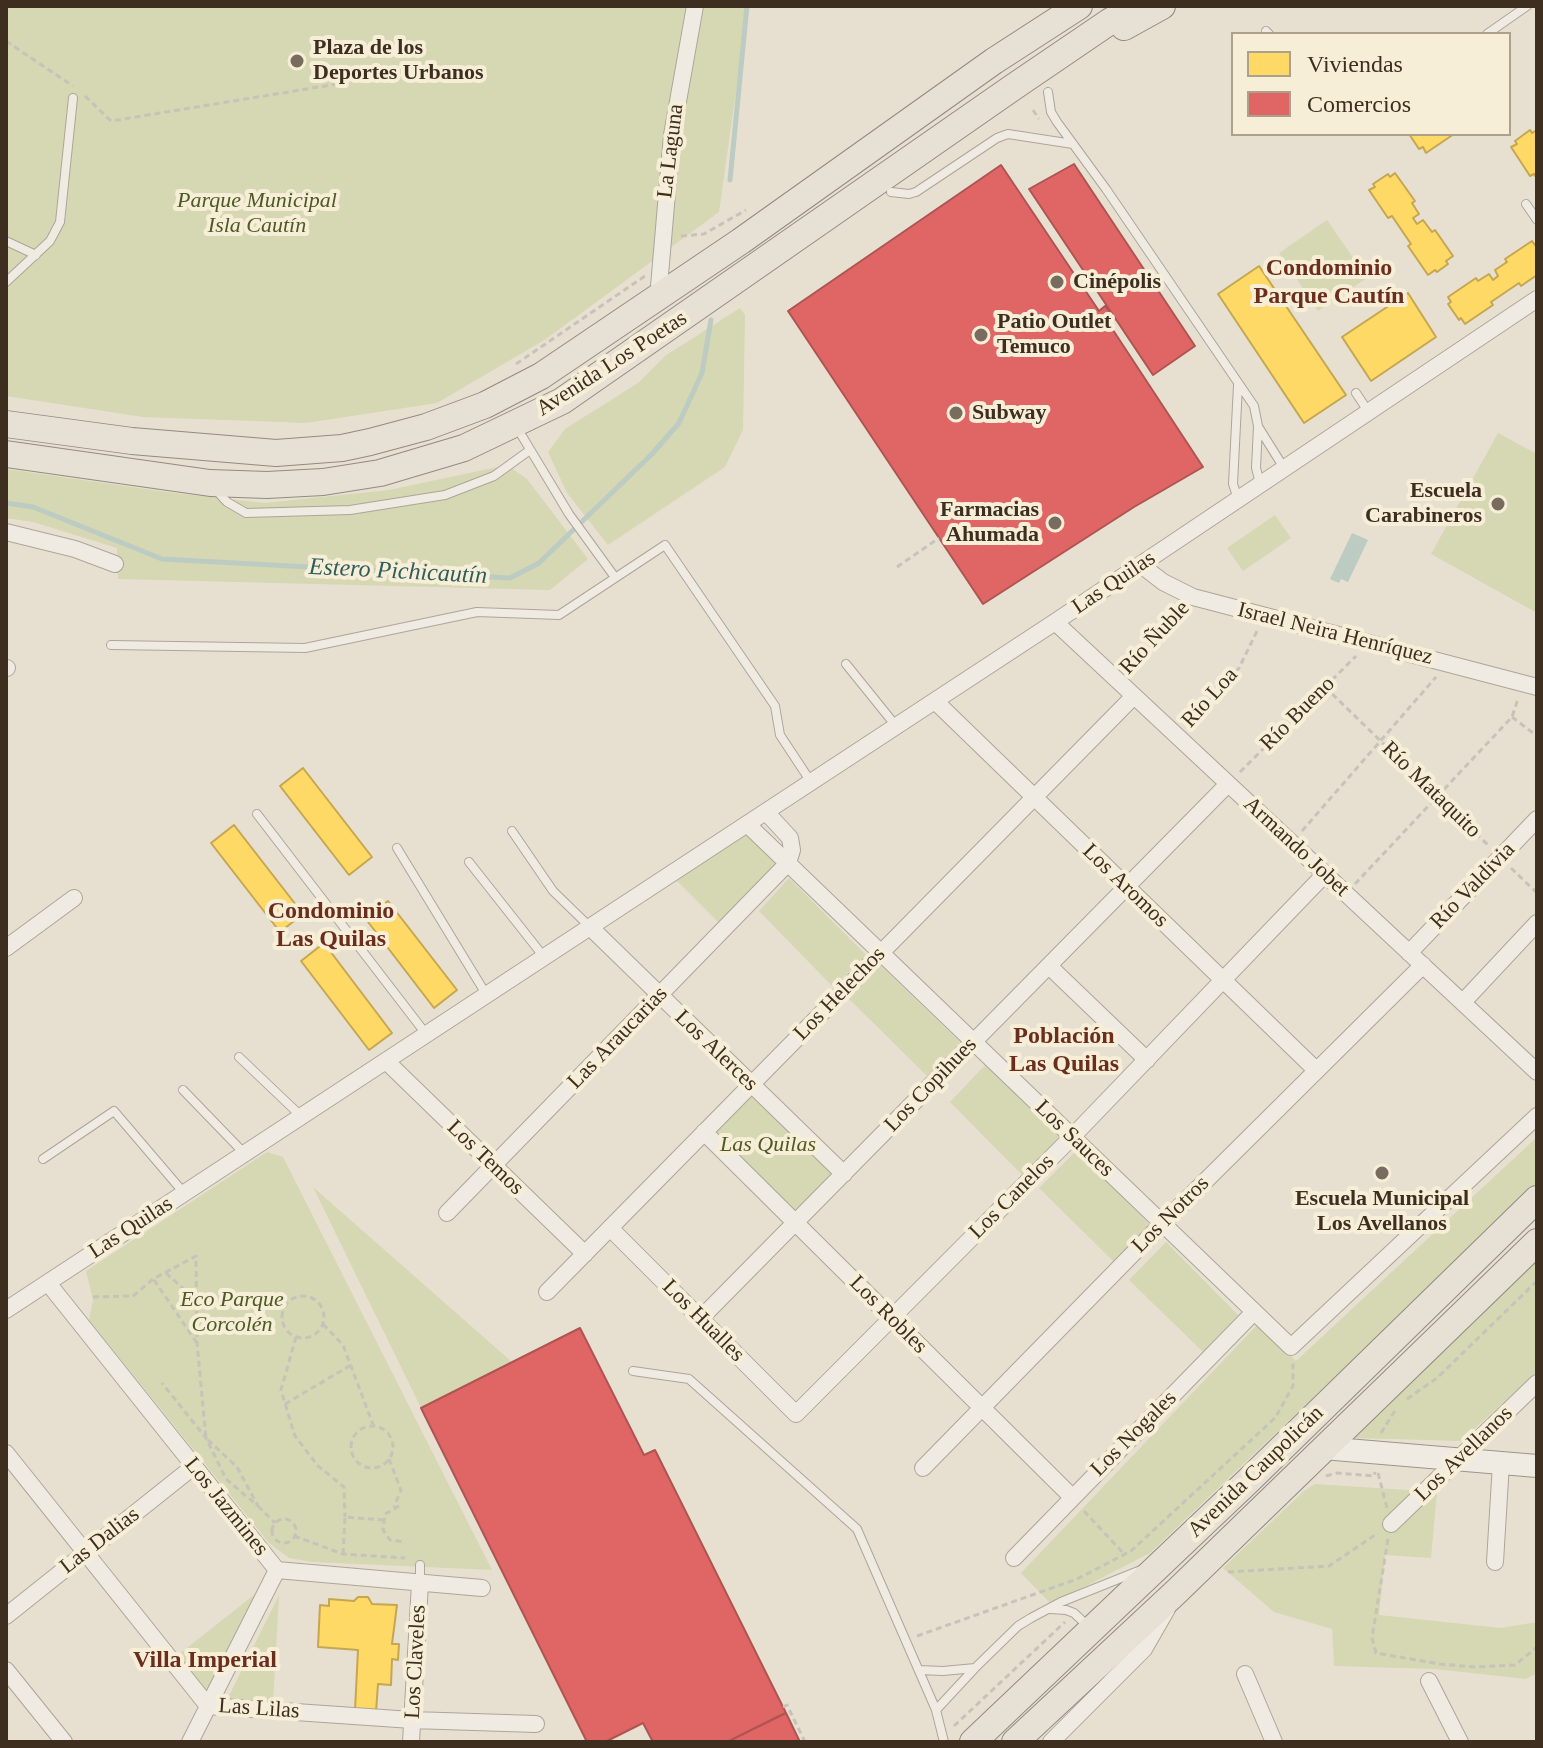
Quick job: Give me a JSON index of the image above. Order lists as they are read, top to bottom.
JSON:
{
  "streets": {
    "main road": ["Avenida Los Poetas", "Avenida Caupolicán"],
    "street": [
      "La Laguna",
      "Las Quilas",
      "Israel Neira Henríquez",
      "Armando Jobet",
      "Los Aromos",
      "Río Valdivia",
      "Los Helechos",
      "Las Araucarias",
      "Los Alerces",
      "Los Copihues",
      "Los Sauces",
      "Los Temos",
      "Los Canelos",
      "Los Notros",
      "Los Robles",
      "Los Hualles",
      "Los Nogales",
      "Los Avellanos",
      "Los Jazmines",
      "Las Dalias",
      "Los Claveles",
      "Las Lilas"
    ],
    "path": [
      "Río Ñuble",
      "Río Loa",
      "Río Bueno",
      "Río Mataquito"
    ]
  },
  "crossings": [
    ["La Laguna", "Avenida Los Poetas"],
    ["Las Quilas", "Israel Neira Henríquez"],
    ["Las Quilas", "Armando Jobet"],
    ["Las Quilas", "Los Aromos"],
    ["Las Quilas", "Los Alerces"],
    ["Las Quilas", "Los Sauces"],
    ["Las Quilas", "Los Temos"],
    ["Las Quilas", "Los Jazmines"],
    ["Israel Neira Henríquez", "Río Ñuble"],
    ["Israel Neira Henríquez", "Río Loa"],
    ["Israel Neira Henríquez", "Río Bueno"],
    ["Río Ñuble", "Armando Jobet"],
    ["Río Loa", "Armando Jobet"],
    ["Río Bueno", "Río Mataquito"],
    ["Río Bueno", "Armando Jobet"],
    ["Río Bueno", "Los Copihues"],
    ["Río Mataquito", "Río Valdivia"],
    ["Armando Jobet", "Río Valdivia"],
    ["Armando Jobet", "Los Helechos"],
    ["Armando Jobet", "Los Copihues"],
    ["Armando Jobet", "Los Canelos"],
    ["Armando Jobet", "Los Notros"],
    ["Los Aromos", "Los Helechos"],
    ["Los Aromos", "Los Copihues"],
    ["Los Aromos", "Los Canelos"],
    ["Los Aromos", "Los Notros"],
    ["Los Helechos", "Los Alerces"],
    ["Los Helechos", "Los Sauces"],
    ["Los Helechos", "Los Temos"],
    ["Los Helechos", "Los Robles"],
    ["Los Helechos", "Los Hualles"],
    ["Las Araucarias", "Los Alerces"],
    ["Las Araucarias", "Los Sauces"],
    ["Las Araucarias", "Los Temos"],
    ["Los Alerces", "Los Copihues"],
    ["Los Copihues", "Los Sauces"],
    ["Los Copihues", "Los Robles"],
    ["Los Copihues", "Los Hualles"],
    ["Los Sauces", "Los Canelos"],
    ["Los Sauces", "Los Notros"],
    ["Los Sauces", "Los Nogales"],
    ["Los Canelos", "Los Robles"],
    ["Los Canelos", "Los Hualles"],
    ["Los Notros", "Los Robles"],
    ["Los Robles", "Los Nogales"],
    ["Los Jazmines", "Las Dalias"],
    ["Los Jazmines", "Los Claveles"],
    ["Las Dalias", "Las Lilas"],
    ["Los Claveles", "Las Lilas"]
  ],
  "districts": [
    "Condominio Parque Cautín",
    "Condominio Las Quilas",
    "Población Las Quilas",
    "Villa Imperial"
  ],
  "water": ["Estero Pichicautín"],
  "parks": ["Parque Municipal Isla Cautín", "Las Quilas", "Eco Parque Corcolén"],
  "places": [
    "Plaza de los Deportes Urbanos",
    "Cinépolis",
    "Patio Outlet Temuco",
    "Subway",
    "Escuela Carabineros",
    "Farmacias Ahumada",
    "Escuela Municipal Los Avellanos"
  ],
  "legend": ["Viviendas", "Comercios"]
}
